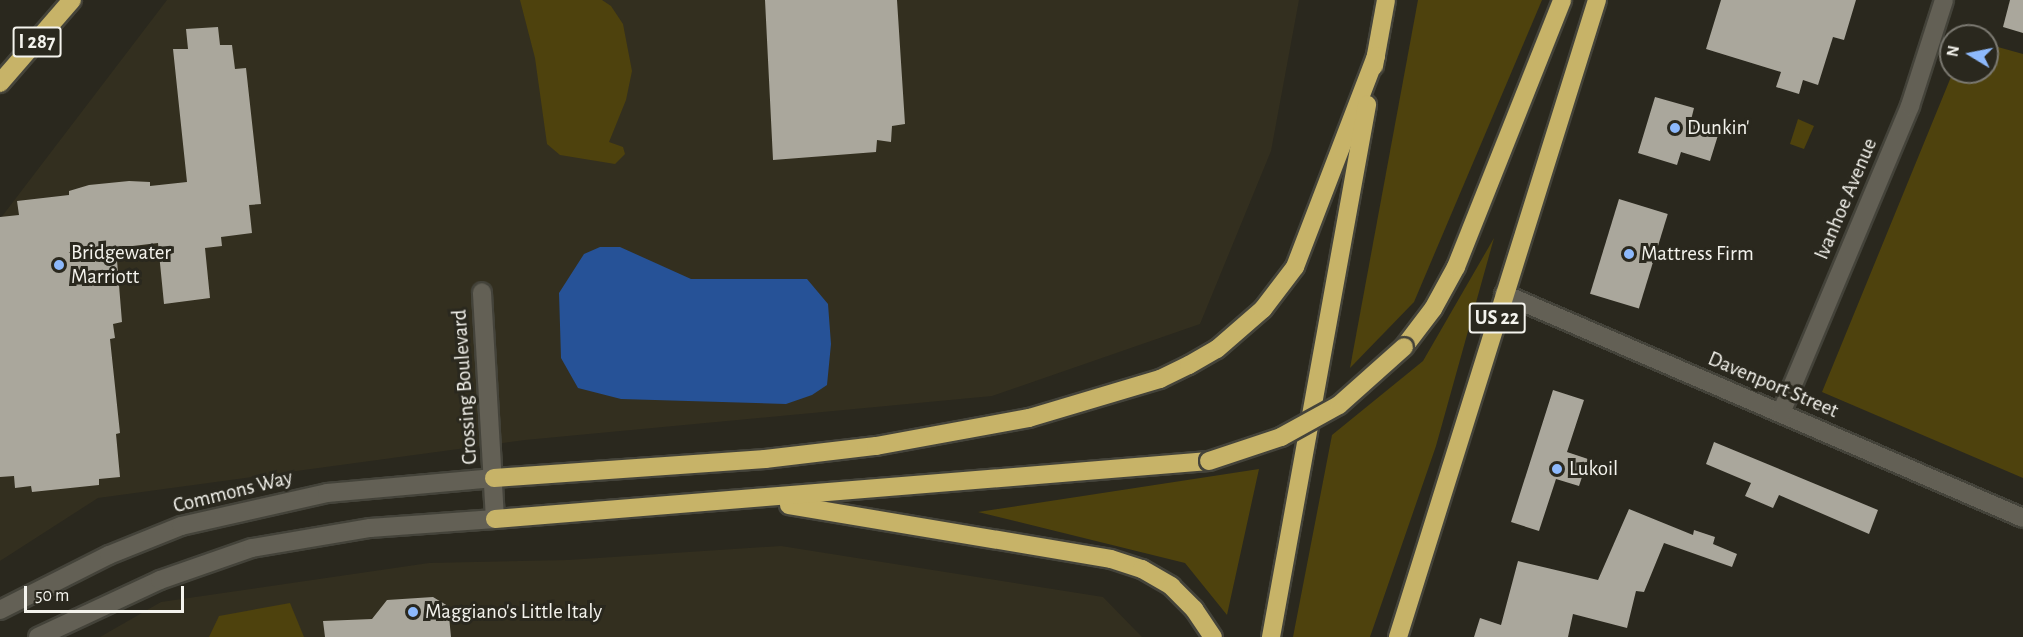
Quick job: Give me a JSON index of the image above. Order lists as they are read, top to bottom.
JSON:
{
  "streets": {
    "highway": ["I 287", "US 22"],
    "street": [
      "Ivanhoe Avenue",
      "Davenport Street",
      "Crossing Boulevard",
      "Commons Way"
    ]
  },
  "crossings": [
    ["Ivanhoe Avenue", "Davenport Street"],
    ["US 22", "Davenport Street"],
    ["Crossing Boulevard", "Commons Way"]
  ],
  "places": [
    "Dunkin'",
    "Mattress Firm",
    "Bridgewater Marriott",
    "Lukoil",
    "Maggiano's Little Italy"
  ],
  "scale_bar": "50 m",
  "north": "left"
}
